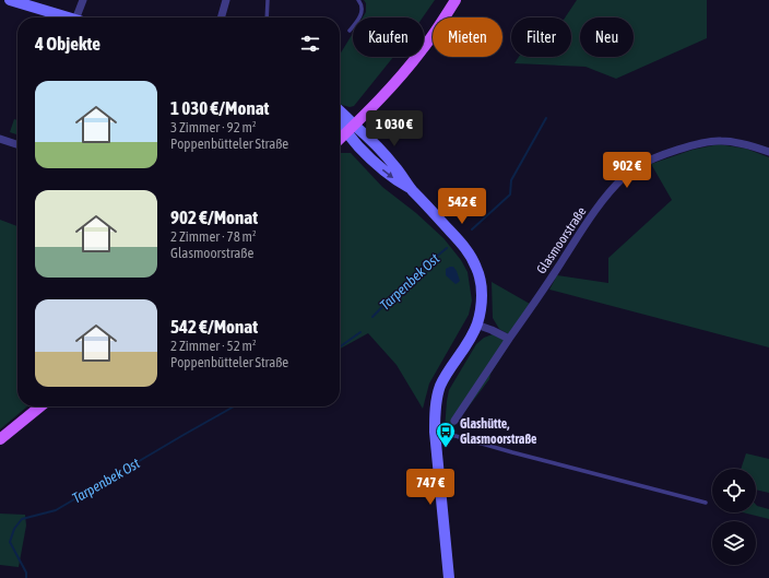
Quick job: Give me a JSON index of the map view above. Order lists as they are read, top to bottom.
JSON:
{
  "streets": {
    "street": ["Glasmoorstraße"]
  },
  "water": ["Tarpenbek Ost"],
  "places": {
    "bus stop": ["Glashütte, Glasmoorstraße"]
  },
  "page": {
    "chip": [
      "Kaufen",
      "Mieten",
      "Filter",
      "Neu"
    ],
    "heading": "4 Objekte",
    "list": [
      {
        "name": "1 030 €/Monat",
        "note": "3 Zimmer · 92 m² · Poppenbütteler Straße"
      },
      {
        "name": "902 €/Monat",
        "note": "2 Zimmer · 78 m² · Glasmoorstraße"
      },
      {
        "name": "542 €/Monat",
        "note": "2 Zimmer · 52 m² · Poppenbütteler Straße"
      }
    ],
    "price": [
      "1 030 €",
      "902 €",
      "542 €",
      "747 €"
    ]
  }
}
